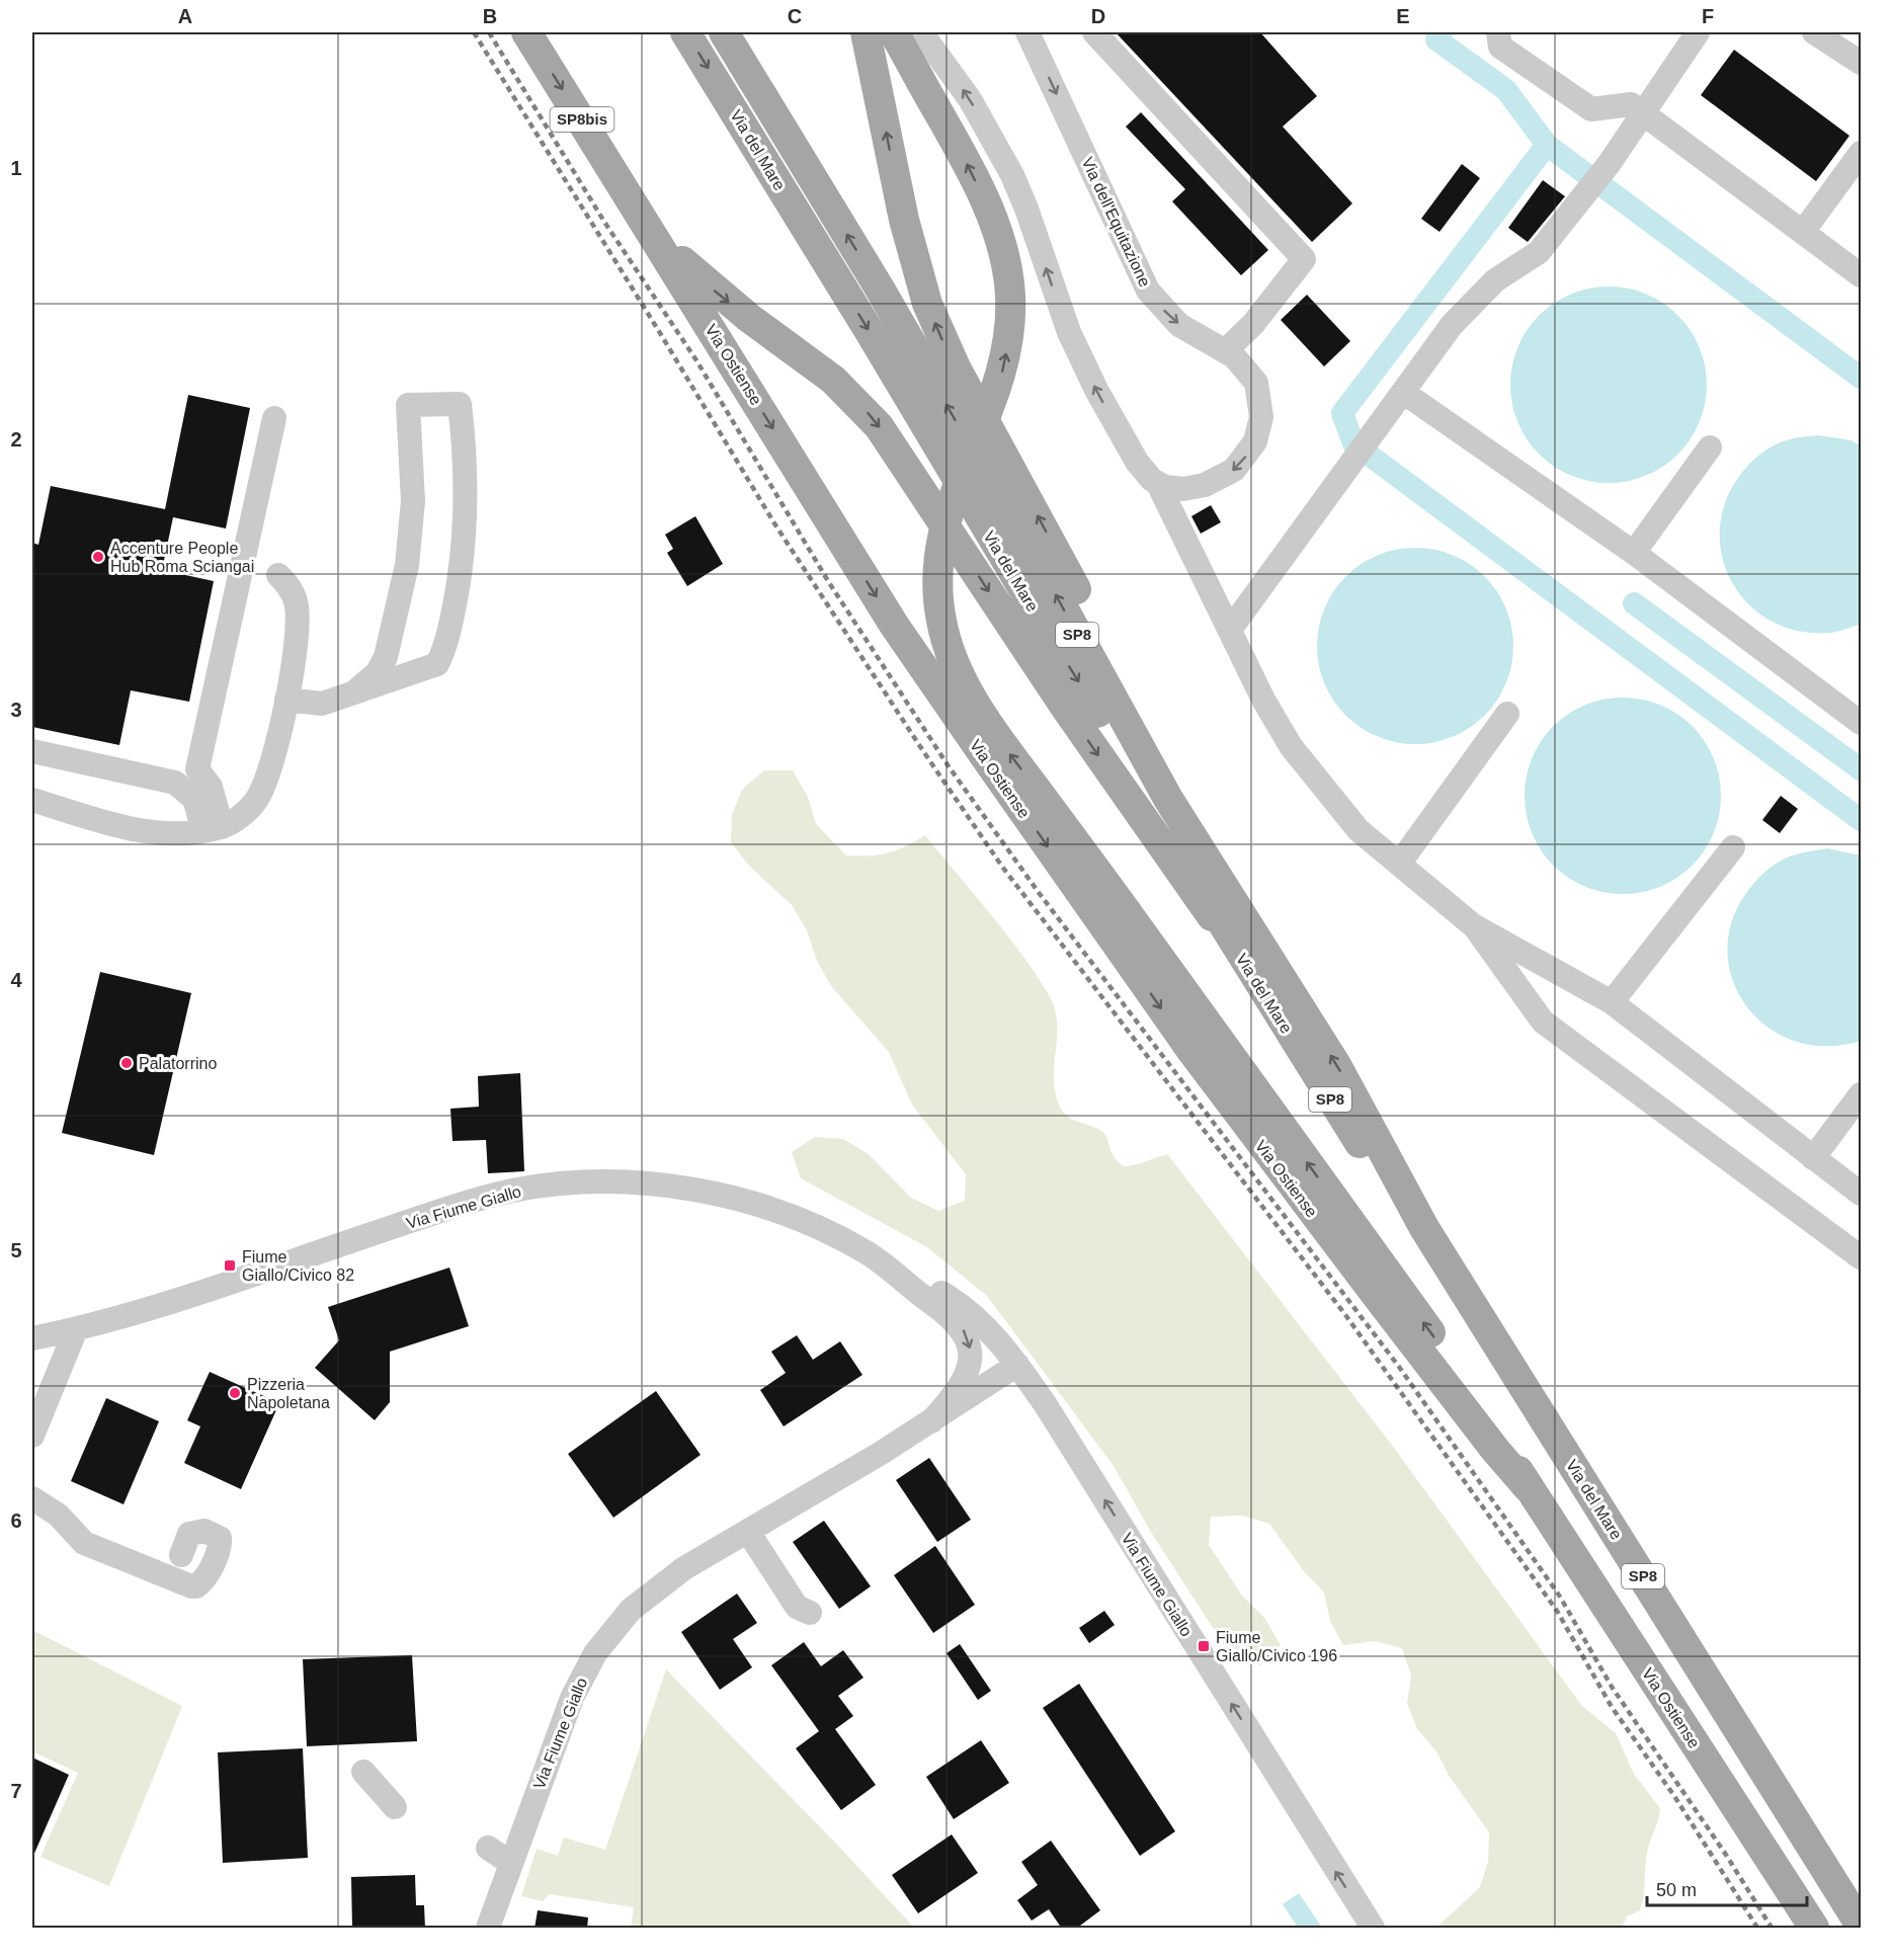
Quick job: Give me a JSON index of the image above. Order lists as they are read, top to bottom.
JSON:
{
  "streets": {
    "main road": [
      "SP8bis",
      "Via del Mare",
      "Via Ostiense",
      "SP8"
    ],
    "street": ["Via dell'Equitazione", "Via Fiume Giallo"]
  },
  "places": {
    "other": ["Accenture People Hub Roma Sciangai", "Palatorrino", "Pizzeria Napoletana"],
    "transit": ["Fiume Giallo/Civico 82", "Fiume Giallo/Civico 196"]
  },
  "scale_bar": "50 m",
  "grid": {
    "columns": [
      "A",
      "B",
      "C",
      "D",
      "E",
      "F"
    ],
    "rows": [
      "1",
      "2",
      "3",
      "4",
      "5",
      "6",
      "7"
    ]
  }
}
